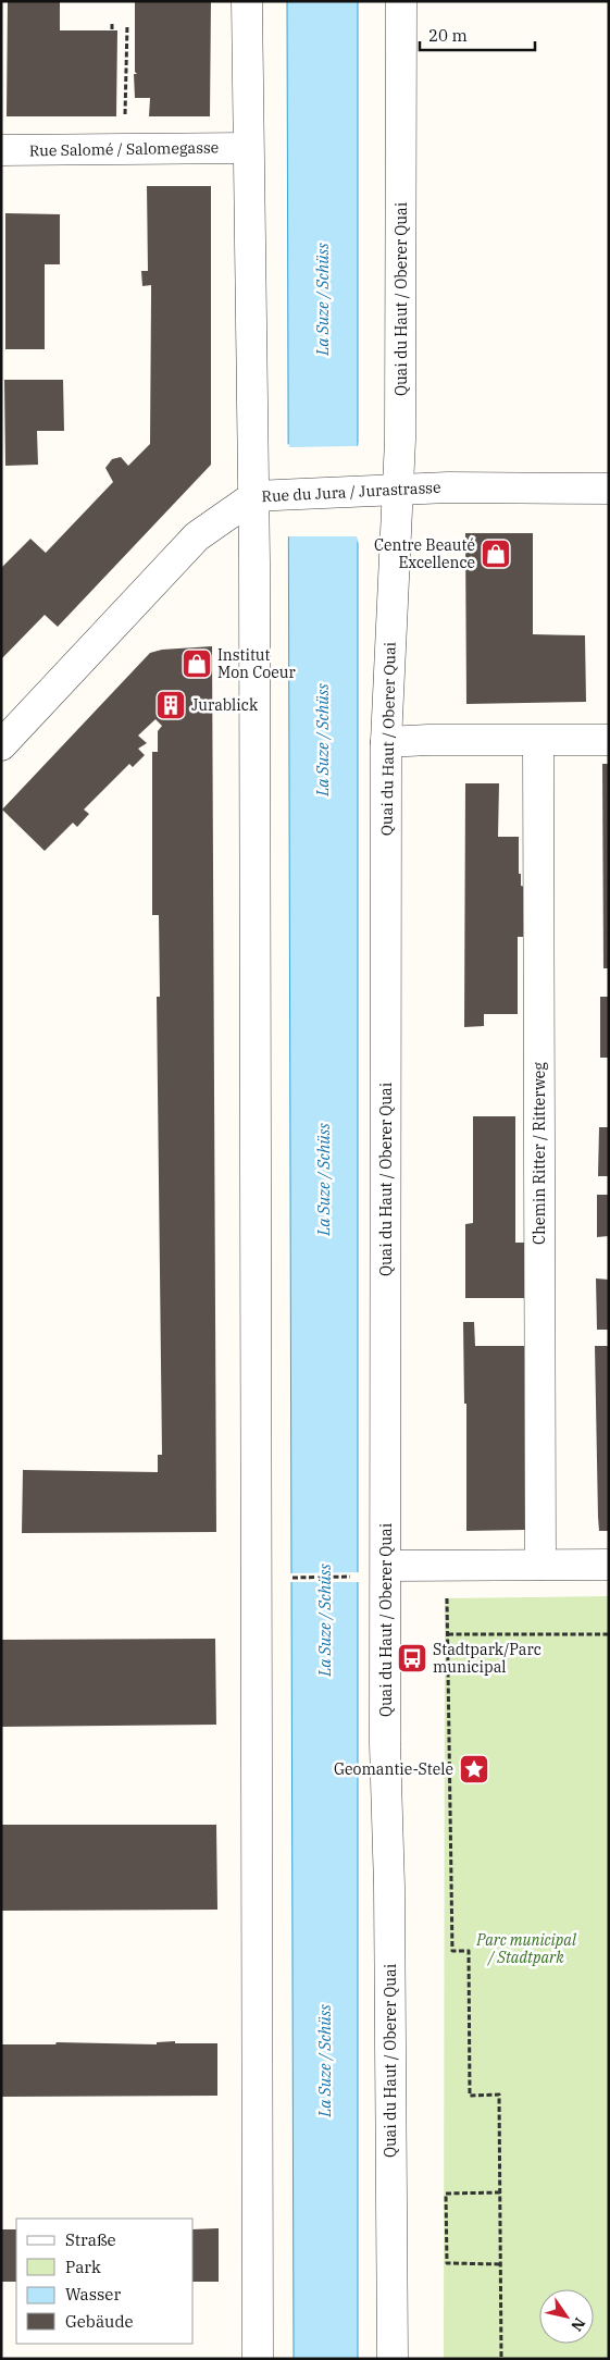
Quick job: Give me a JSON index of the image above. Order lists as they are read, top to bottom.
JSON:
{
  "streets": {
    "street": [
      "Rue Salomé / Salomegasse",
      "Quai du Haut / Oberer Quai",
      "Rue du Jura / Jurastrasse",
      "Chemin Ritter / Ritterweg"
    ]
  },
  "crossings": [
    ["Quai du Haut / Oberer Quai", "Rue du Jura / Jurastrasse"]
  ],
  "water": ["La Suze / Schüss"],
  "parks": ["Parc municipal / Stadtpark"],
  "places": {
    "shop": ["Centre Beauté Excellence", "Institut Mon Coeur"],
    "building": ["Jurablick"],
    "bus stop": ["Stadtpark/Parc municipal"],
    "place": ["Geomantie-Stele"]
  },
  "legend": [
    "Straße",
    "Park",
    "Wasser",
    "Gebäude"
  ],
  "scale_bar": "20 m",
  "north": "bottom right"
}
